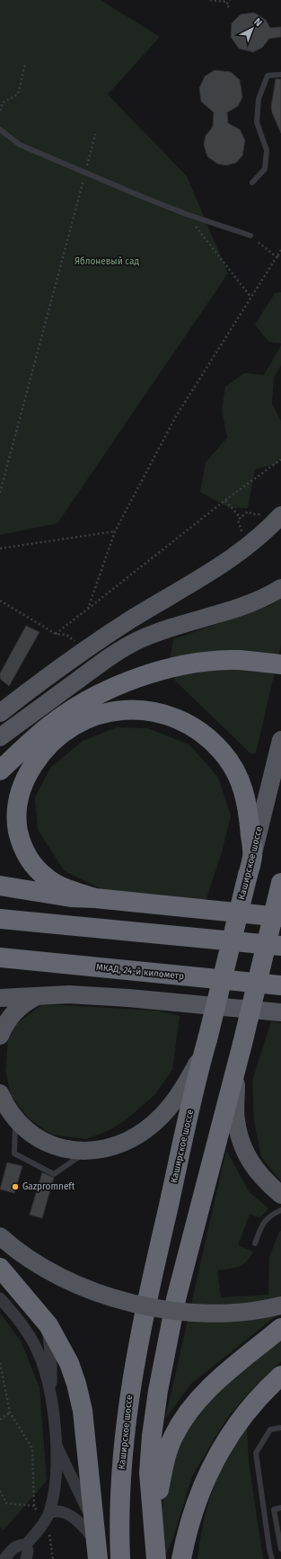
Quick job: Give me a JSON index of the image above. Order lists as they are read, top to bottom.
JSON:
{
  "streets": {
    "highway": ["Каширское шоссе", "МКАД, 24-й километр"]
  },
  "parks": ["Яблоневый сад"],
  "places": ["Gazpromneft"],
  "north": "top right"
}
